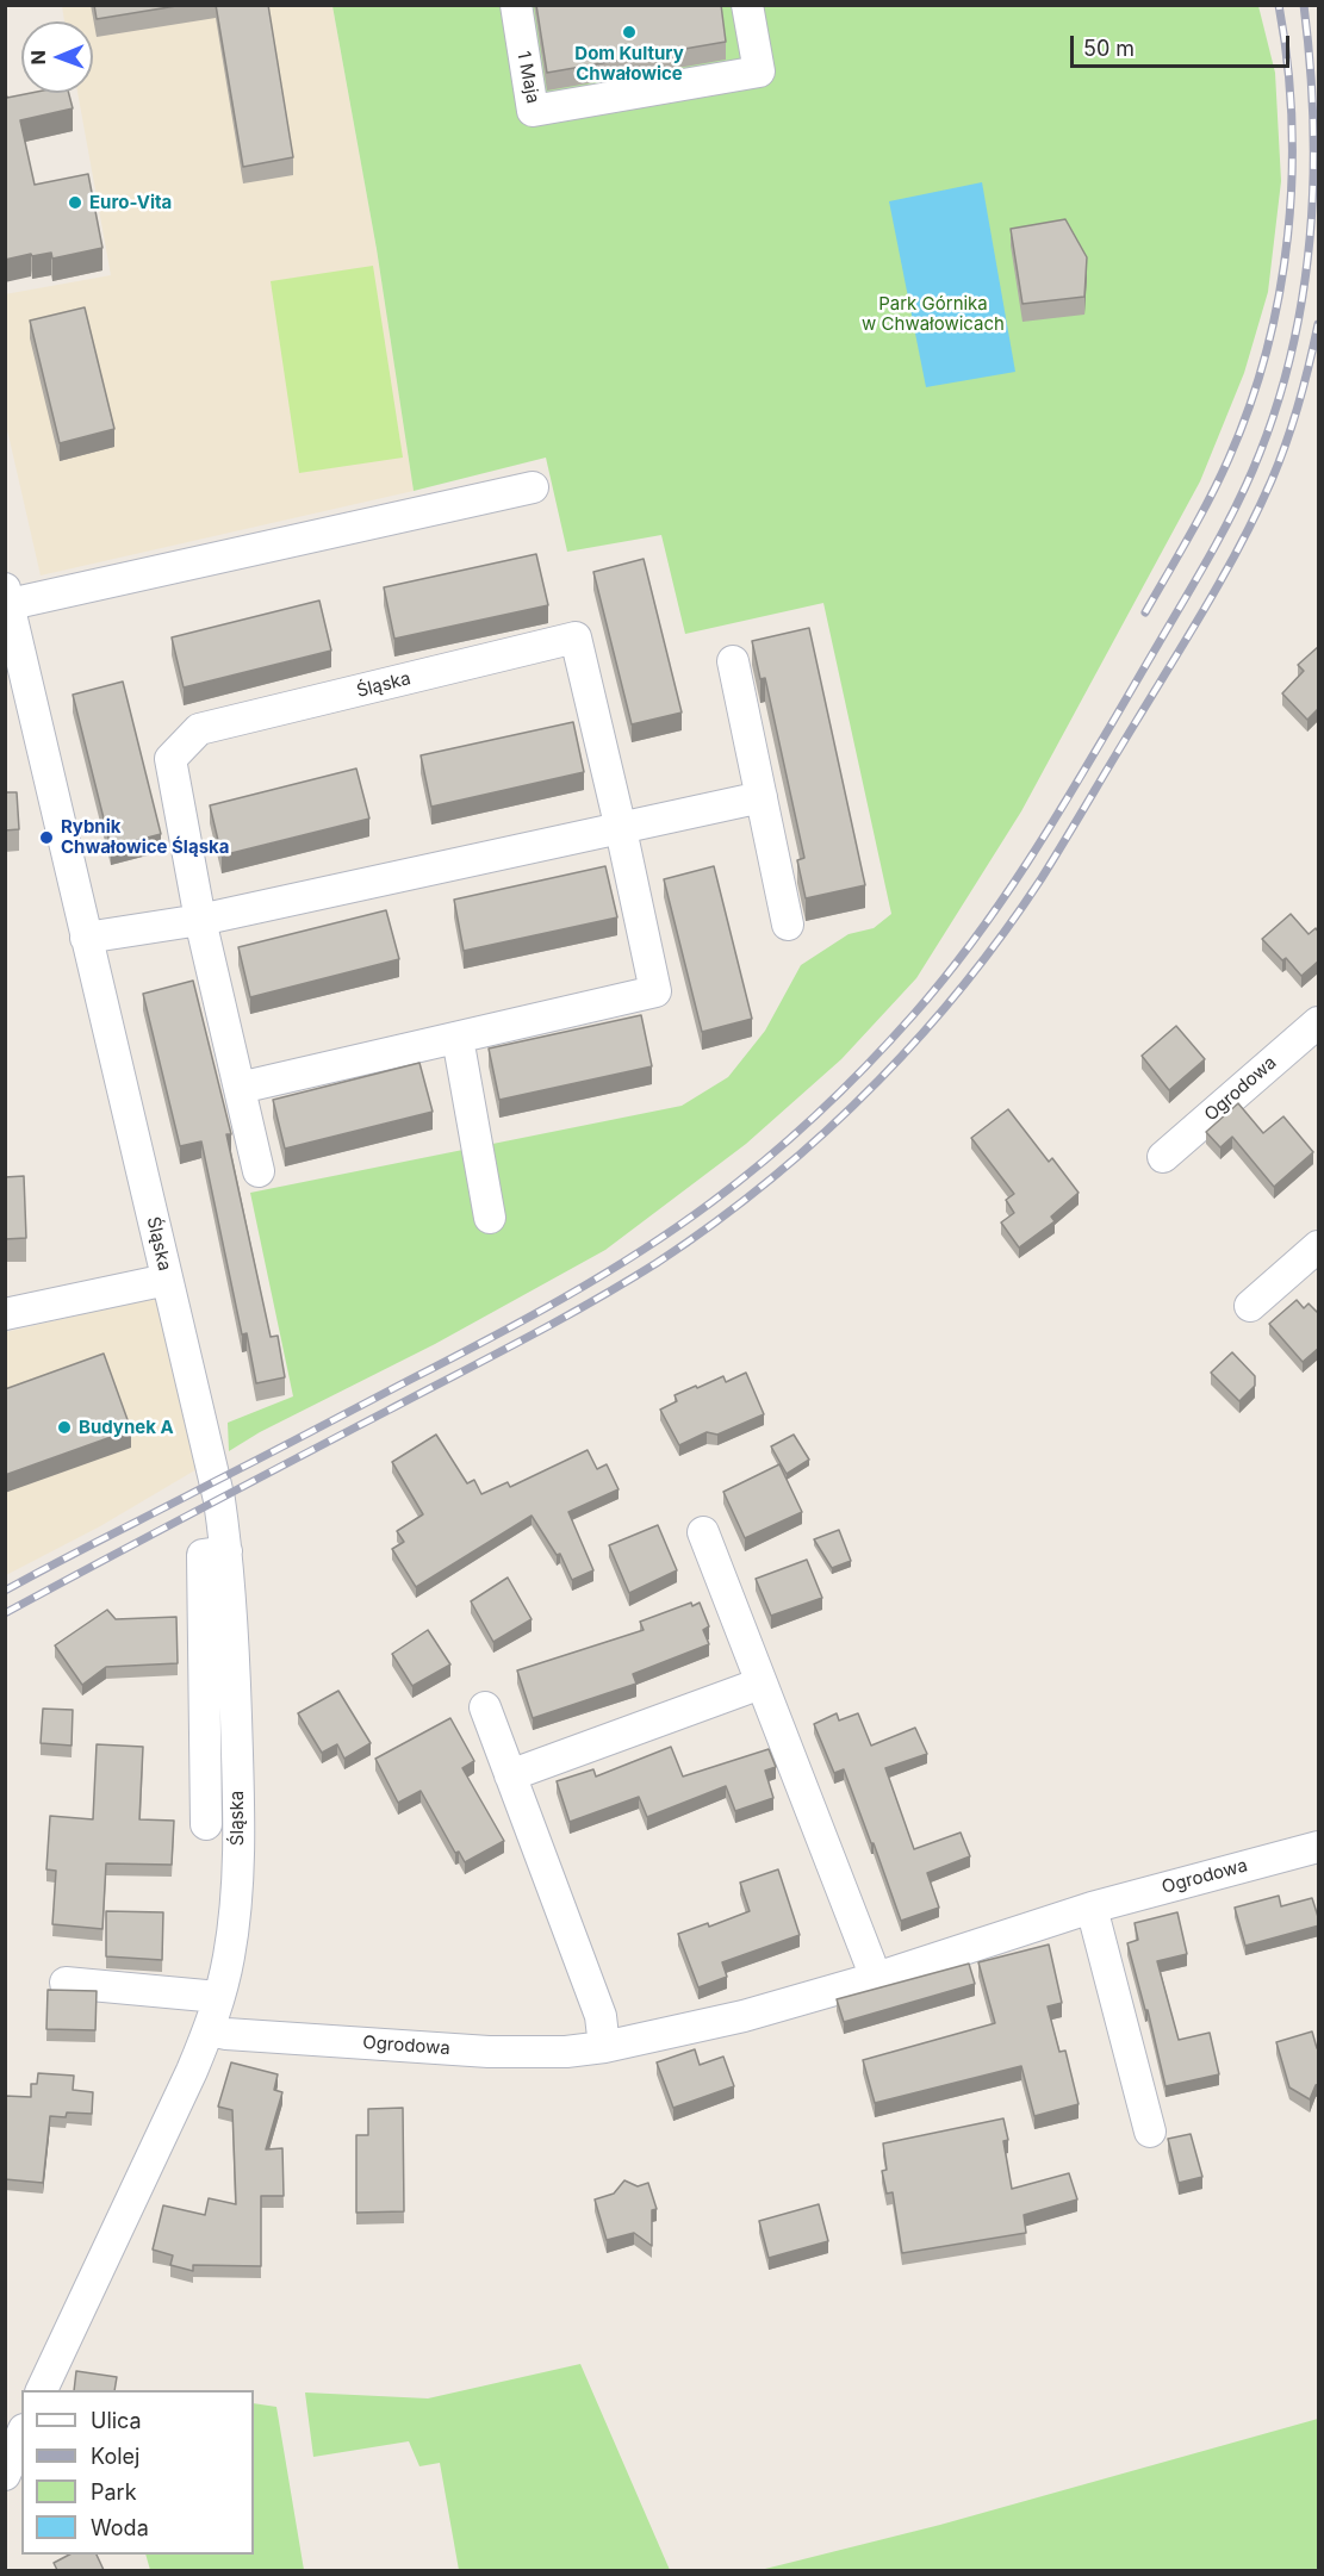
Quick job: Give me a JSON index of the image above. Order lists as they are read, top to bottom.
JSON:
{
  "streets": {
    "street": ["1 Maja", "Śląska", "Ogrodowa"]
  },
  "crossings": [
    ["Śląska", "Ogrodowa"]
  ],
  "parks": ["Park Górnika w Chwałowicach"],
  "places": [
    "Dom Kultury Chwałowice",
    "Euro-Vita",
    "Rybnik Chwałowice Śląska",
    "Budynek A"
  ],
  "legend": [
    "Ulica",
    "Kolej",
    "Park",
    "Woda"
  ],
  "scale_bar": "50 m",
  "north": "left"
}
